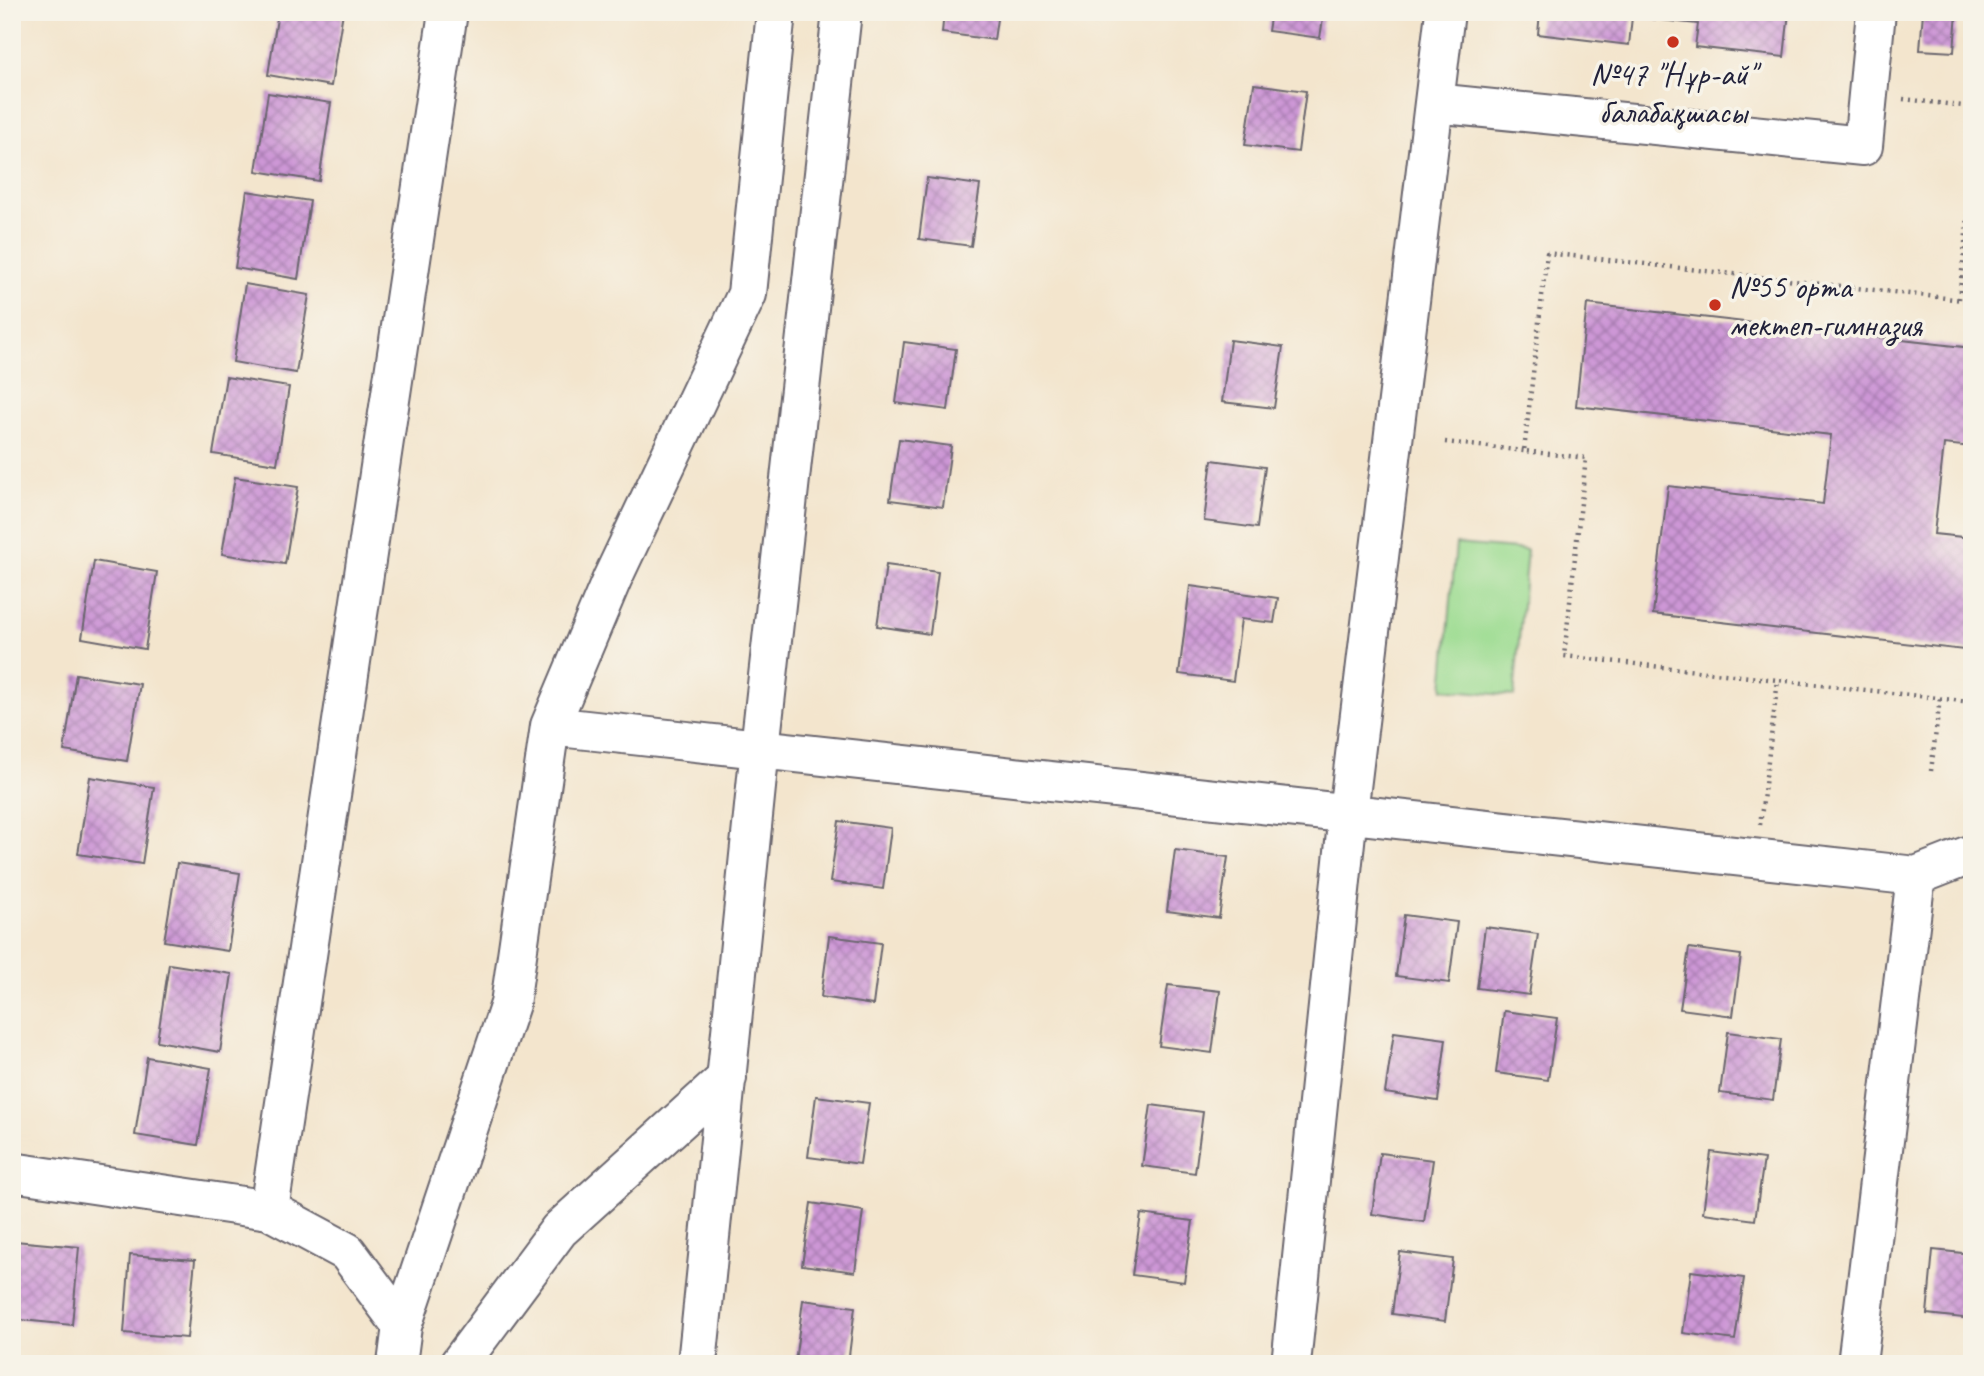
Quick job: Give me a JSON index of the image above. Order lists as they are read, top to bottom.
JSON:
{
  "places": ["№47 \"Нұр-ай\" балабақшасы", "№55 орта мектеп-гимназия"]
}
